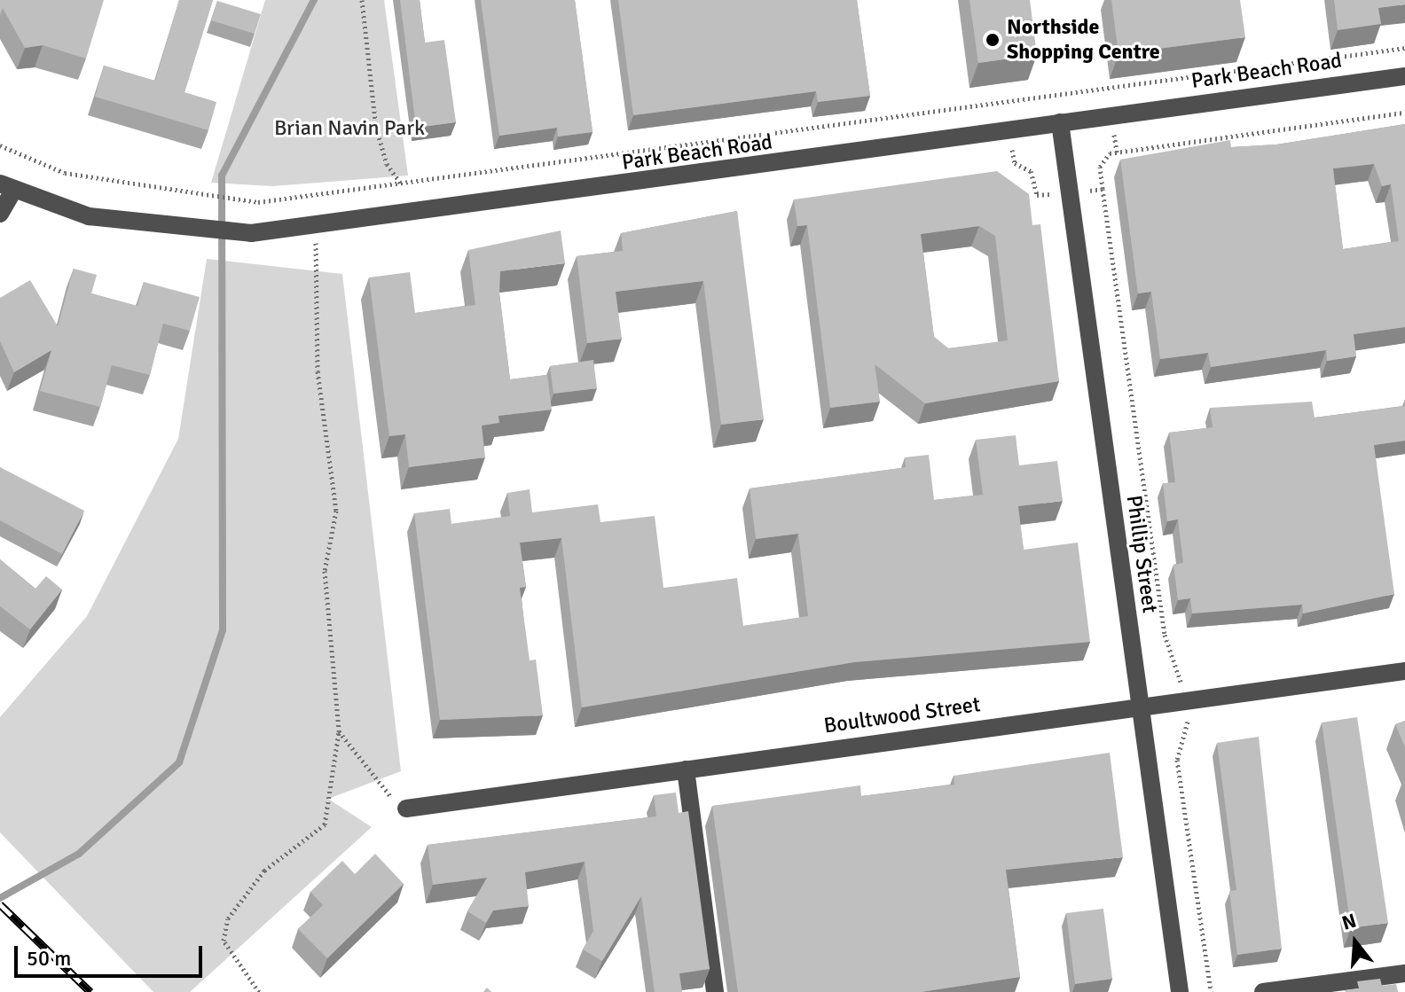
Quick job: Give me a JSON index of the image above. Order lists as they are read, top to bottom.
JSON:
{
  "streets": {
    "street": ["Park Beach Road", "Phillip Street", "Boultwood Street"]
  },
  "crossings": [
    ["Park Beach Road", "Phillip Street"],
    ["Phillip Street", "Boultwood Street"]
  ],
  "parks": ["Brian Navin Park"],
  "places": ["Northside Shopping Centre"],
  "scale_bar": "50 m",
  "north": "top"
}
